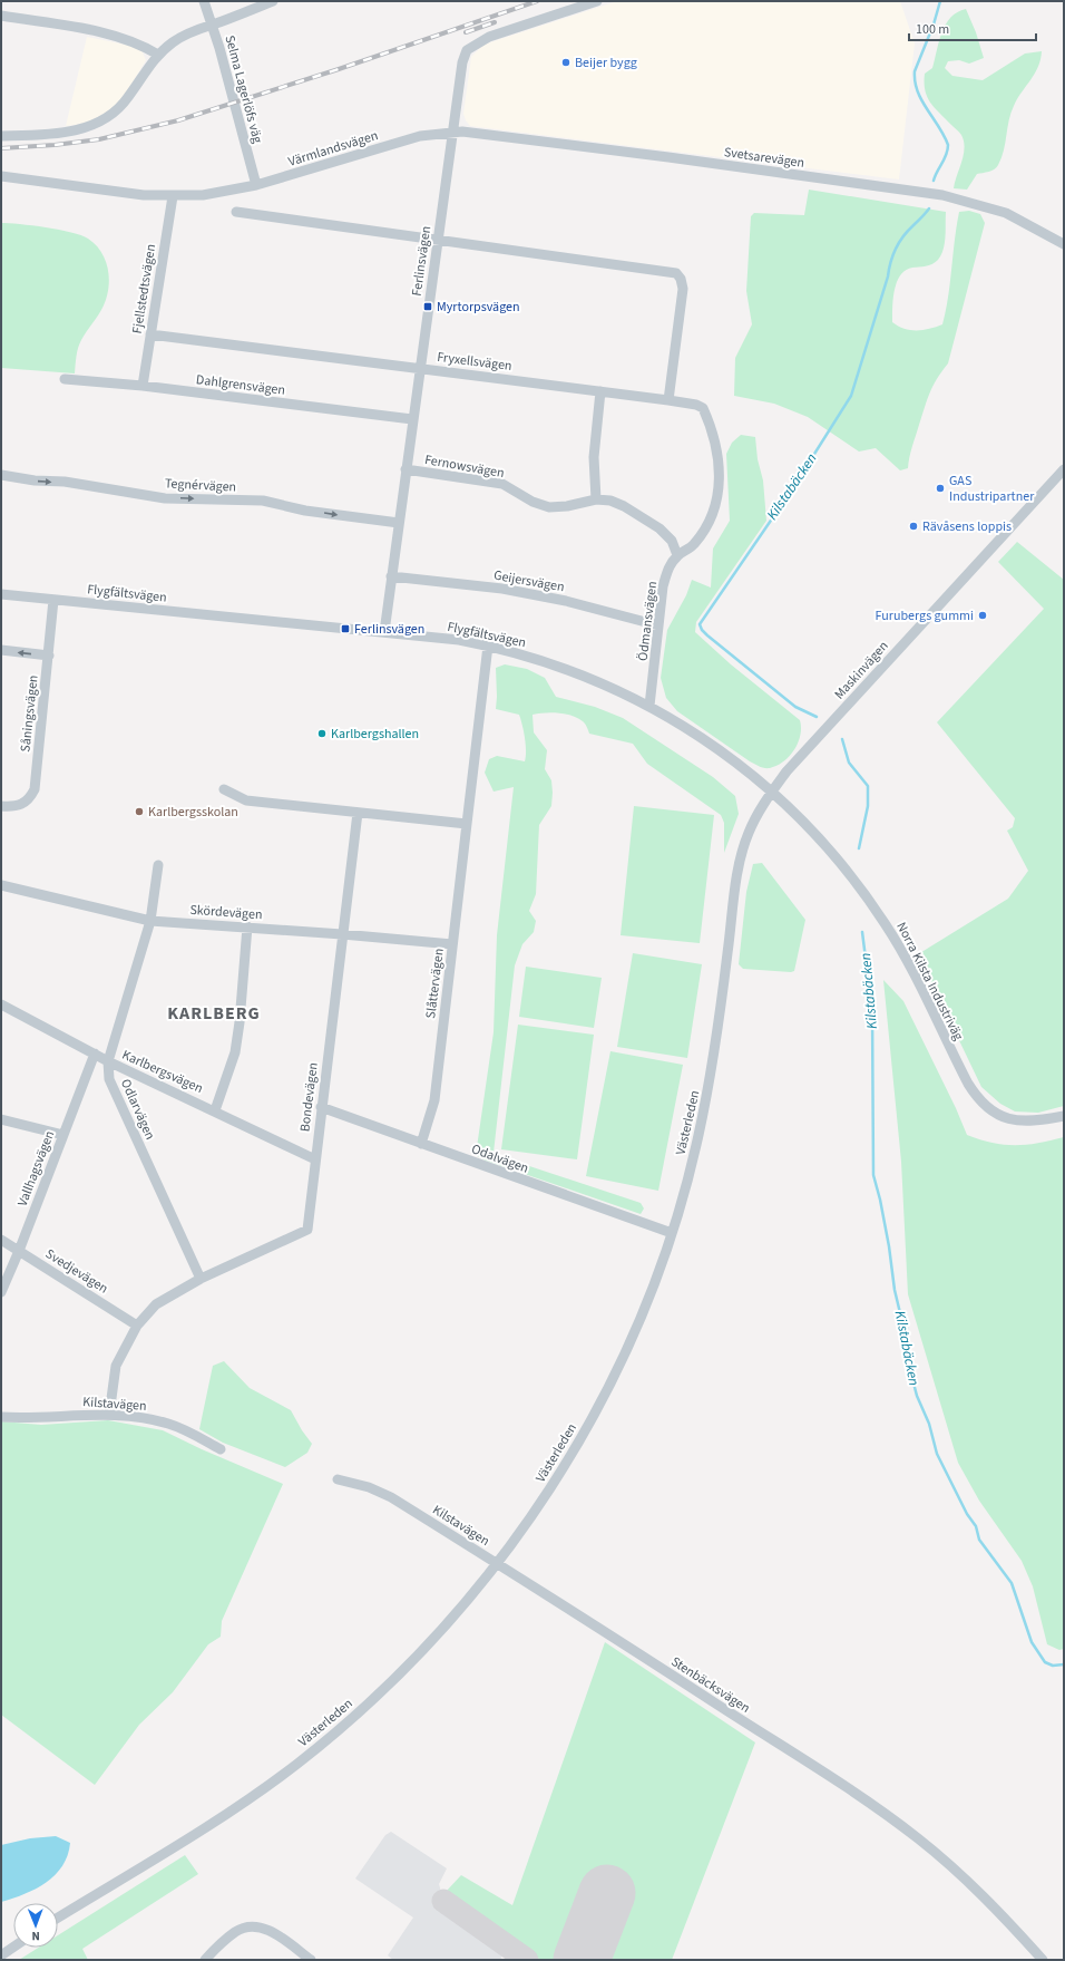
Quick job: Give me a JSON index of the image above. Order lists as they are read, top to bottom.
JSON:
{
  "streets": {
    "street": [
      "Selma Lagerlöfs väg",
      "Värmlandsvägen",
      "Svetsarevägen",
      "Ferlinsvägen",
      "Fjellstedtsvägen",
      "Fryxellsvägen",
      "Dahlgrensvägen",
      "Fernowsvägen",
      "Tegnérvägen",
      "Geijersvägen",
      "Flygfältsvägen",
      "Ödmansvägen",
      "Maskinvägen",
      "Såningsvägen",
      "Skördevägen",
      "Norra Kilsta Industriväg",
      "Slåttervägen",
      "Karlbergsvägen",
      "Bondevägen",
      "Odlarvägen",
      "Västerleden",
      "Odalvägen",
      "Vallhagsvägen",
      "Svedjevägen",
      "Kilstavägen",
      "Stenbäcksvägen"
    ]
  },
  "crossings": [
    ["Selma Lagerlöfs väg", "Värmlandsvägen"],
    ["Värmlandsvägen", "Svetsarevägen"],
    ["Värmlandsvägen", "Ferlinsvägen"],
    ["Värmlandsvägen", "Fjellstedtsvägen"],
    ["Svetsarevägen", "Ferlinsvägen"],
    ["Ferlinsvägen", "Fryxellsvägen"],
    ["Ferlinsvägen", "Dahlgrensvägen"],
    ["Ferlinsvägen", "Fernowsvägen"],
    ["Ferlinsvägen", "Tegnérvägen"],
    ["Ferlinsvägen", "Geijersvägen"],
    ["Ferlinsvägen", "Flygfältsvägen"],
    ["Fjellstedtsvägen", "Fryxellsvägen"],
    ["Fjellstedtsvägen", "Dahlgrensvägen"],
    ["Fryxellsvägen", "Ödmansvägen"],
    ["Fernowsvägen", "Ödmansvägen"],
    ["Geijersvägen", "Ödmansvägen"],
    ["Flygfältsvägen", "Ödmansvägen"],
    ["Flygfältsvägen", "Maskinvägen"],
    ["Flygfältsvägen", "Såningsvägen"],
    ["Flygfältsvägen", "Norra Kilsta Industriväg"],
    ["Flygfältsvägen", "Slåttervägen"],
    ["Flygfältsvägen", "Västerleden"],
    ["Maskinvägen", "Norra Kilsta Industriväg"],
    ["Maskinvägen", "Västerleden"],
    ["Skördevägen", "Slåttervägen"],
    ["Skördevägen", "Bondevägen"],
    ["Skördevägen", "Odlarvägen"],
    ["Norra Kilsta Industriväg", "Västerleden"],
    ["Slåttervägen", "Odalvägen"],
    ["Karlbergsvägen", "Bondevägen"],
    ["Karlbergsvägen", "Odlarvägen"],
    ["Karlbergsvägen", "Vallhagsvägen"],
    ["Bondevägen", "Odlarvägen"],
    ["Bondevägen", "Odalvägen"],
    ["Bondevägen", "Svedjevägen"],
    ["Bondevägen", "Kilstavägen"],
    ["Västerleden", "Odalvägen"],
    ["Västerleden", "Kilstavägen"],
    ["Västerleden", "Stenbäcksvägen"],
    ["Vallhagsvägen", "Svedjevägen"],
    ["Kilstavägen", "Stenbäcksvägen"]
  ],
  "one_way": ["Tegnérvägen"],
  "districts": ["KARLBERG"],
  "water": ["Kilstabäcken"],
  "places": {
    "other": [
      "Beijer bygg",
      "GAS Industripartner",
      "Rävåsens loppis",
      "Furubergs gummi",
      "Karlbergshallen",
      "Karlbergsskolan"
    ],
    "transit": ["Myrtorpsvägen", "Ferlinsvägen"]
  },
  "scale_bar": "100 m",
  "north": "bottom"
}
